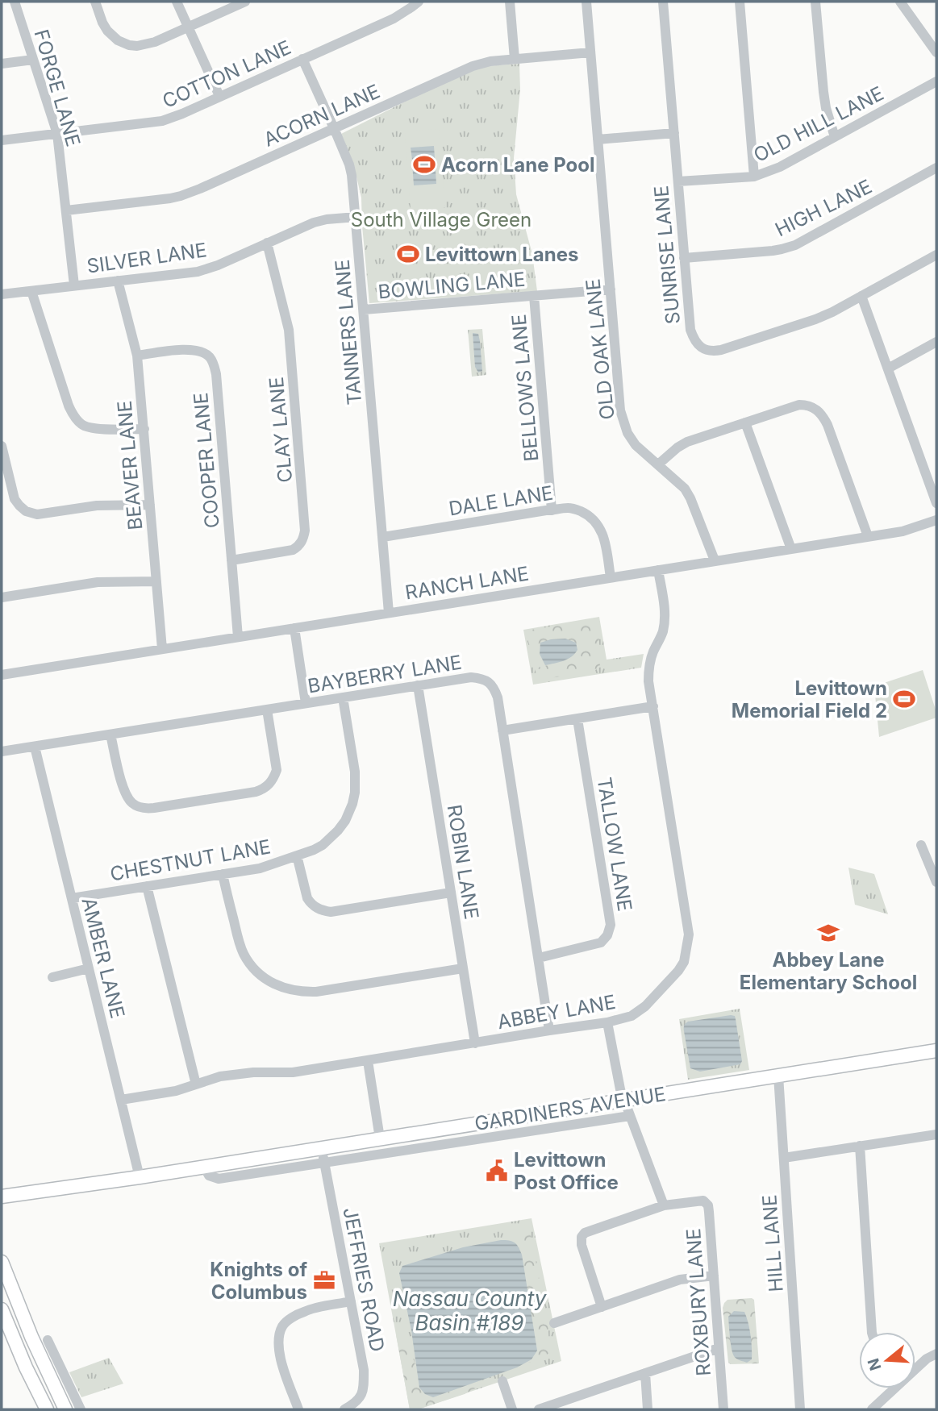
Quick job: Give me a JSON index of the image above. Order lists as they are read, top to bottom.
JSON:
{
  "streets": {
    "main road": ["GARDINERS AVENUE"],
    "street": [
      "COTTON LANE",
      "FORGE LANE",
      "ACORN LANE",
      "OLD HILL LANE",
      "HIGH LANE",
      "SUNRISE LANE",
      "SILVER LANE",
      "BOWLING LANE",
      "TANNERS LANE",
      "OLD OAK LANE",
      "BELLOWS LANE",
      "CLAY LANE",
      "COOPER LANE",
      "BEAVER LANE",
      "DALE LANE",
      "RANCH LANE",
      "BAYBERRY LANE",
      "TALLOW LANE",
      "CHESTNUT LANE",
      "ROBIN LANE",
      "AMBER LANE",
      "ABBEY LANE",
      "HILL LANE",
      "JEFFRIES ROAD",
      "ROXBURY LANE"
    ]
  },
  "crossings": [
    ["COTTON LANE", "FORGE LANE"],
    ["COTTON LANE", "TANNERS LANE"],
    ["FORGE LANE", "ACORN LANE"],
    ["FORGE LANE", "SILVER LANE"],
    ["ACORN LANE", "TANNERS LANE"],
    ["ACORN LANE", "OLD OAK LANE"],
    ["OLD HILL LANE", "SUNRISE LANE"],
    ["HIGH LANE", "SUNRISE LANE"],
    ["SILVER LANE", "TANNERS LANE"],
    ["SILVER LANE", "CLAY LANE"],
    ["SILVER LANE", "BEAVER LANE"],
    ["BOWLING LANE", "TANNERS LANE"],
    ["BOWLING LANE", "OLD OAK LANE"],
    ["BOWLING LANE", "BELLOWS LANE"],
    ["TANNERS LANE", "DALE LANE"],
    ["TANNERS LANE", "RANCH LANE"],
    ["OLD OAK LANE", "RANCH LANE"],
    ["BELLOWS LANE", "DALE LANE"],
    ["CLAY LANE", "COOPER LANE"],
    ["COOPER LANE", "BEAVER LANE"],
    ["COOPER LANE", "RANCH LANE"],
    ["BEAVER LANE", "RANCH LANE"],
    ["DALE LANE", "RANCH LANE"],
    ["RANCH LANE", "ABBEY LANE"],
    ["BAYBERRY LANE", "TALLOW LANE"],
    ["BAYBERRY LANE", "CHESTNUT LANE"],
    ["BAYBERRY LANE", "ROBIN LANE"],
    ["BAYBERRY LANE", "AMBER LANE"],
    ["BAYBERRY LANE", "ABBEY LANE"],
    ["CHESTNUT LANE", "AMBER LANE"],
    ["ROBIN LANE", "ABBEY LANE"],
    ["AMBER LANE", "ABBEY LANE"],
    ["AMBER LANE", "GARDINERS AVENUE"],
    ["GARDINERS AVENUE", "HILL LANE"],
    ["GARDINERS AVENUE", "JEFFRIES ROAD"]
  ],
  "water": ["Nassau County Basin #189"],
  "parks": ["South Village Green"],
  "places": {
    "sports": ["Acorn Lane Pool", "Levittown Lanes", "Levittown Memorial Field 2"],
    "school or university": ["Abbey Lane Elementary School"],
    "public building": ["Levittown Post Office"],
    "office": ["Knights of Columbus"]
  },
  "north": "left"
}
